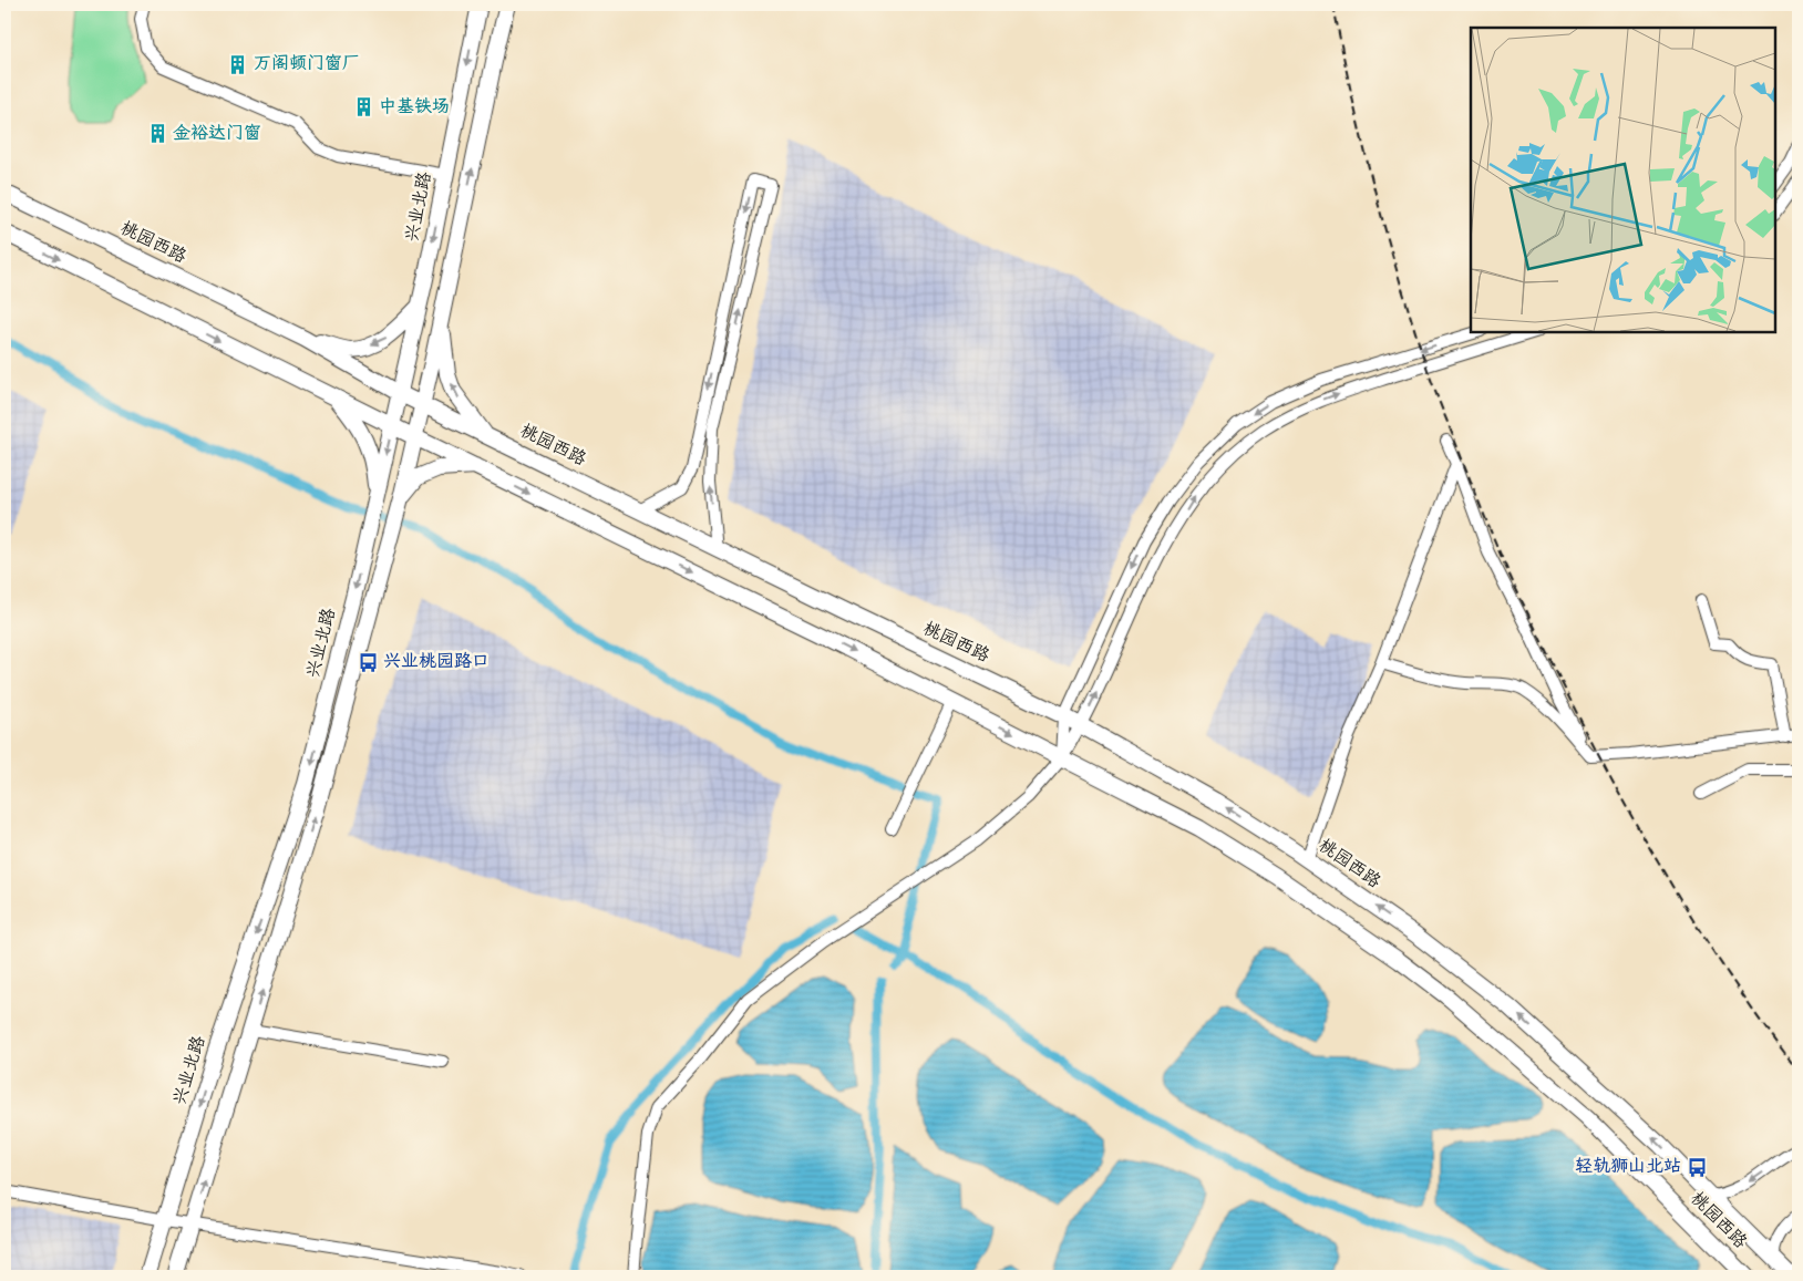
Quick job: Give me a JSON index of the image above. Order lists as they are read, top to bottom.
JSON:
{
  "streets": {
    "main road": ["兴业北路", "桃园西路"]
  },
  "crossings": [
    ["兴业北路", "桃园西路"]
  ],
  "places": {
    "building": ["万阁顿门窗厂", "中基铁场", "金裕达门窗"],
    "bus stop": ["兴业桃园路口", "轻轨狮山北站"]
  }
}
